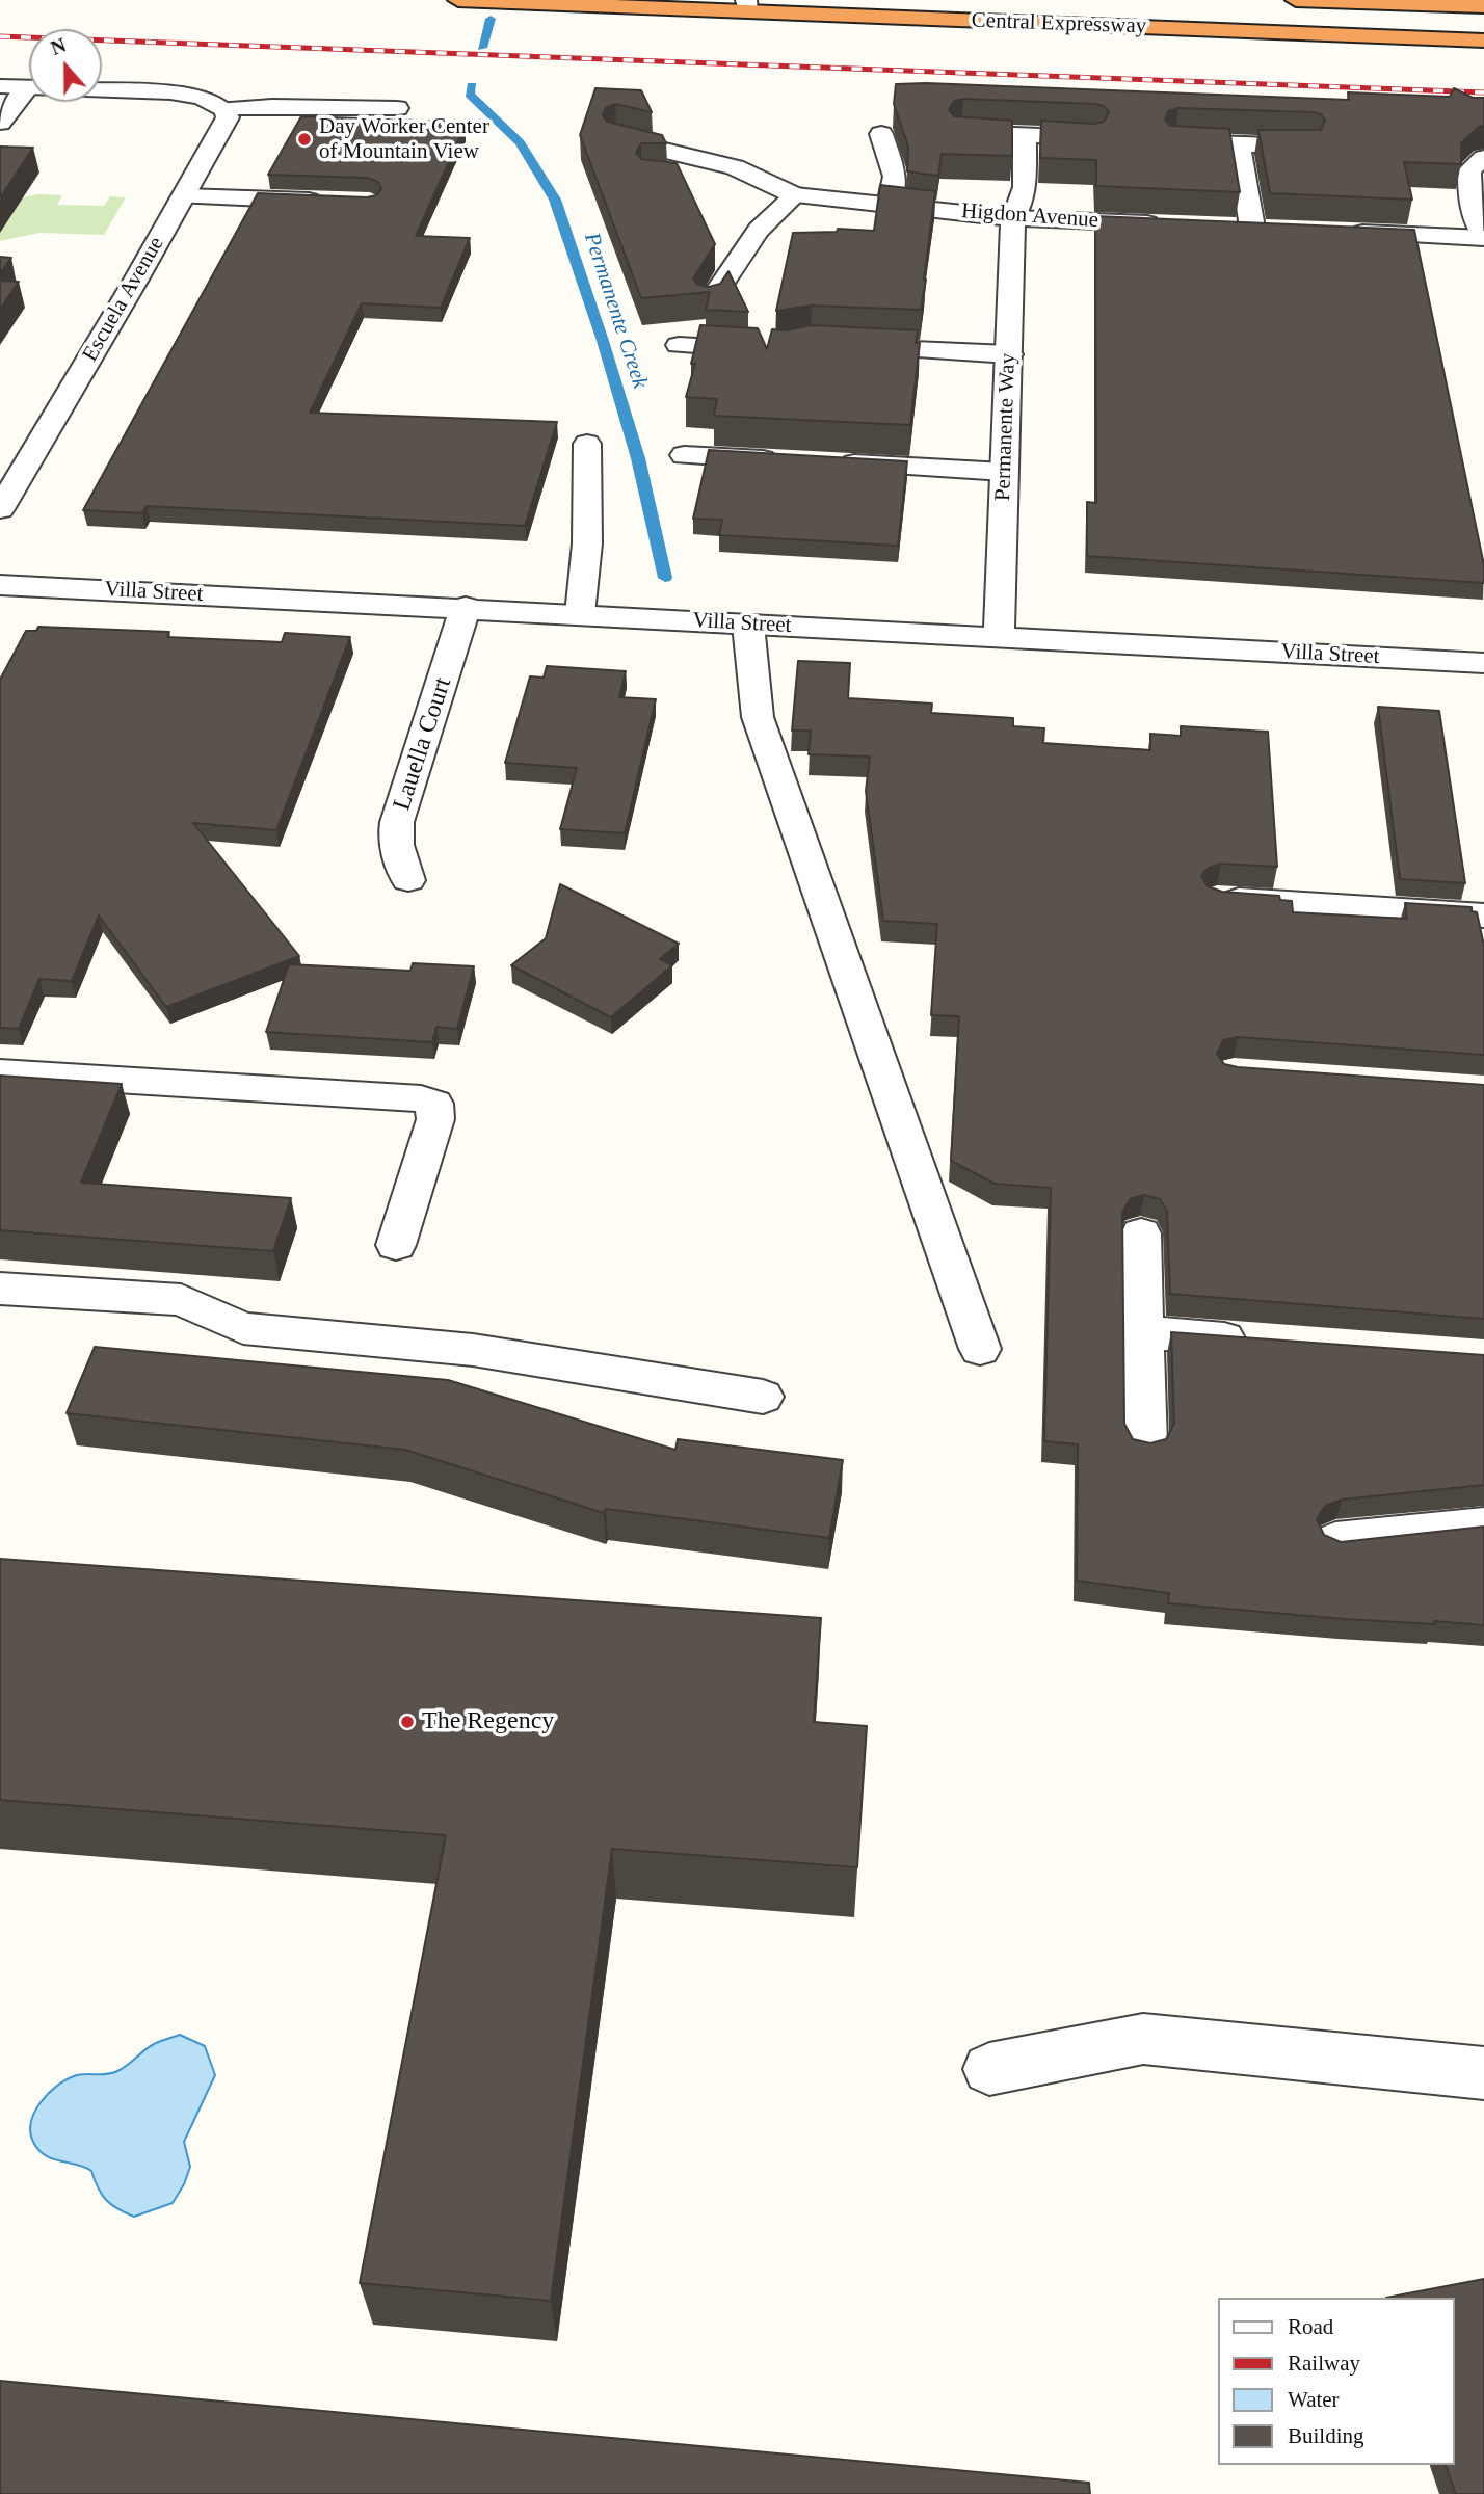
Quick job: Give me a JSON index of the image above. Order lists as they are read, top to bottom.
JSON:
{
  "streets": {
    "highway": ["Central Expressway"],
    "street": [
      "Higdon Avenue",
      "Escuela Avenue",
      "Permanente Way",
      "Villa Street",
      "Lauella Court"
    ]
  },
  "crossings": [
    ["Higdon Avenue", "Permanente Way"],
    ["Permanente Way", "Villa Street"],
    ["Villa Street", "Lauella Court"]
  ],
  "water": ["Permanente Creek"],
  "places": ["Day Worker Center of Mountain View", "The Regency"],
  "legend": [
    "Road",
    "Railway",
    "Water",
    "Building"
  ],
  "north": "top"
}
